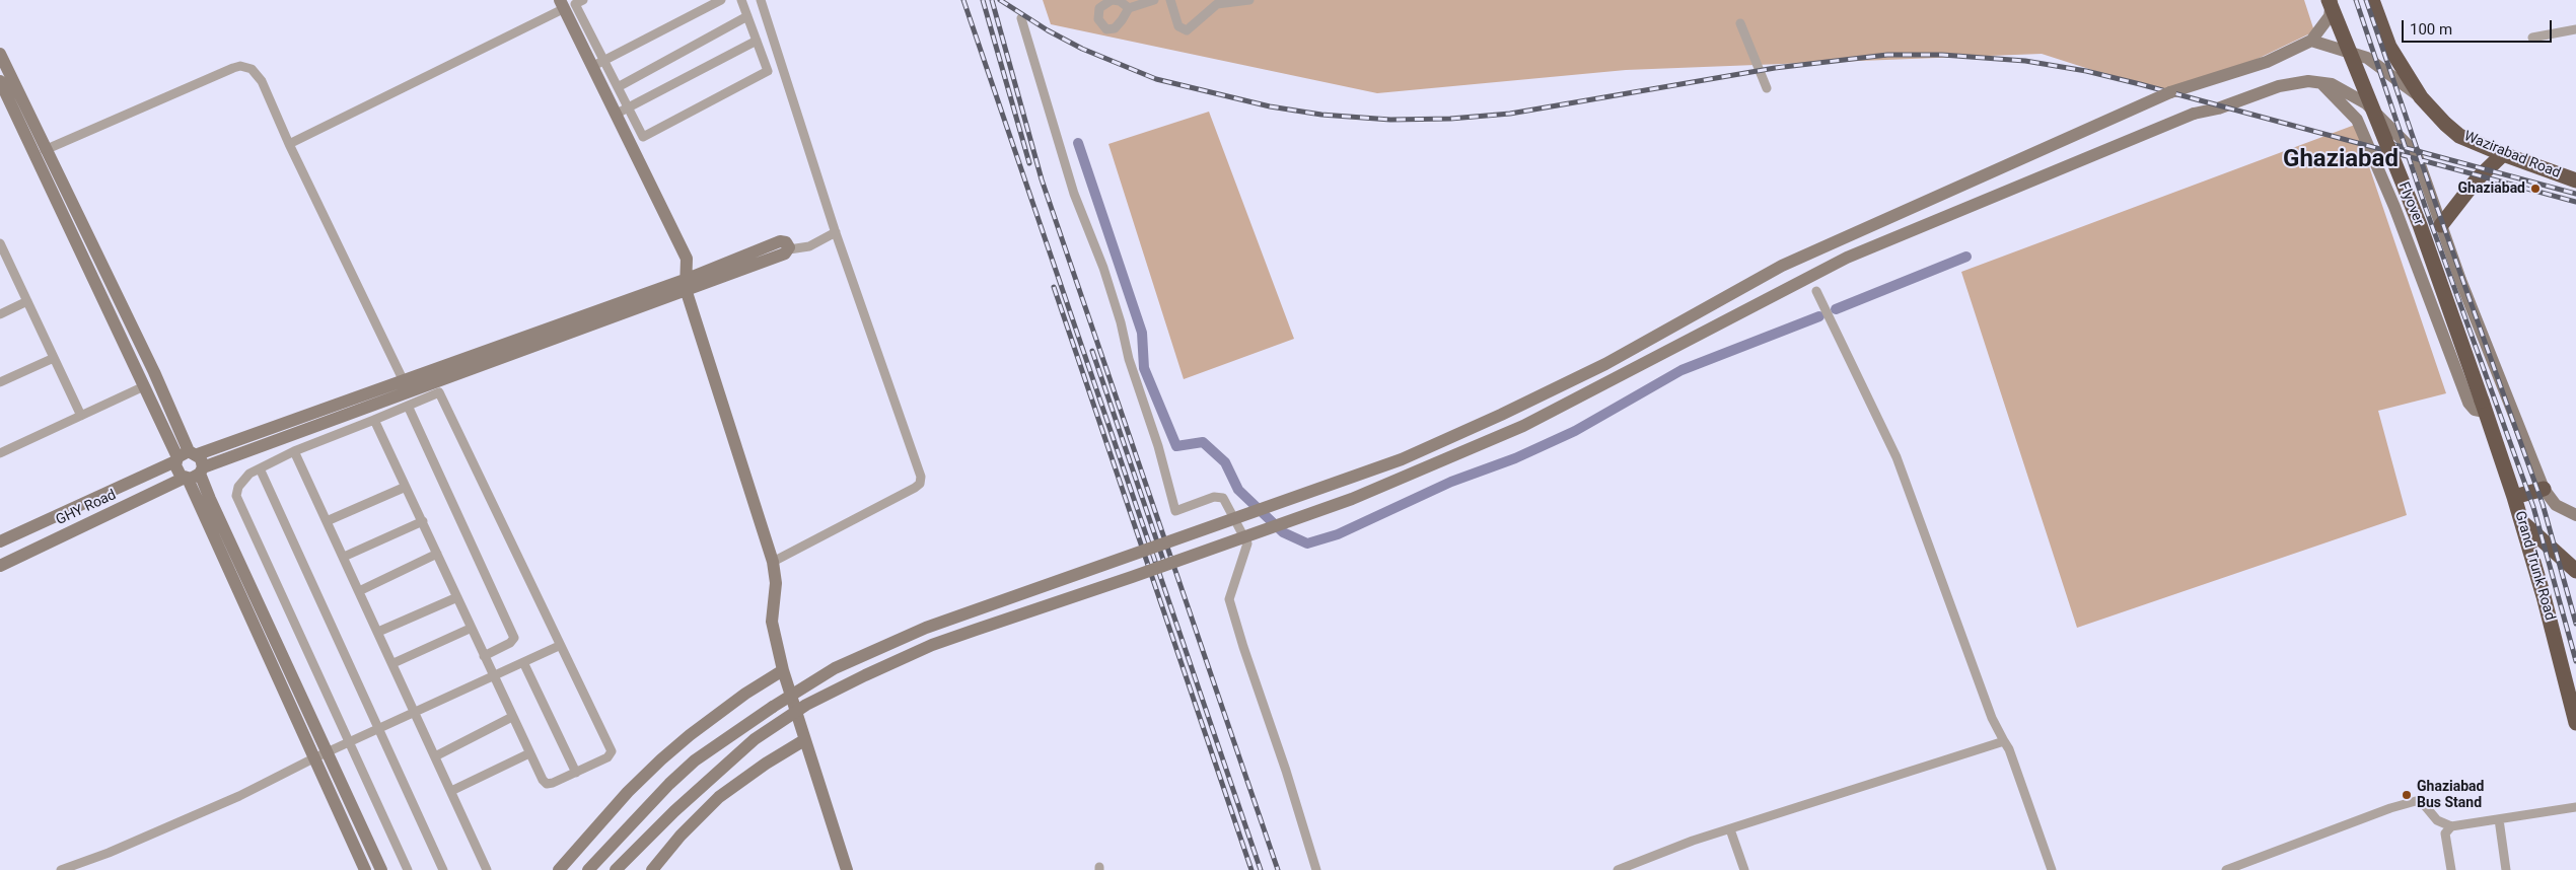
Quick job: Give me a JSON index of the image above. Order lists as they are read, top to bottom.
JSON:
{
  "streets": {
    "highway": ["Wazirabad Road", "Flyover", "Grand Trunk Road"],
    "main road": ["GHY Road"]
  },
  "crossings": [
    ["Flyover", "Grand Trunk Road"]
  ],
  "districts": ["Ghaziabad"],
  "places": ["Ghaziabad", "Ghaziabad Bus Stand"],
  "scale_bar": "100 m"
}
